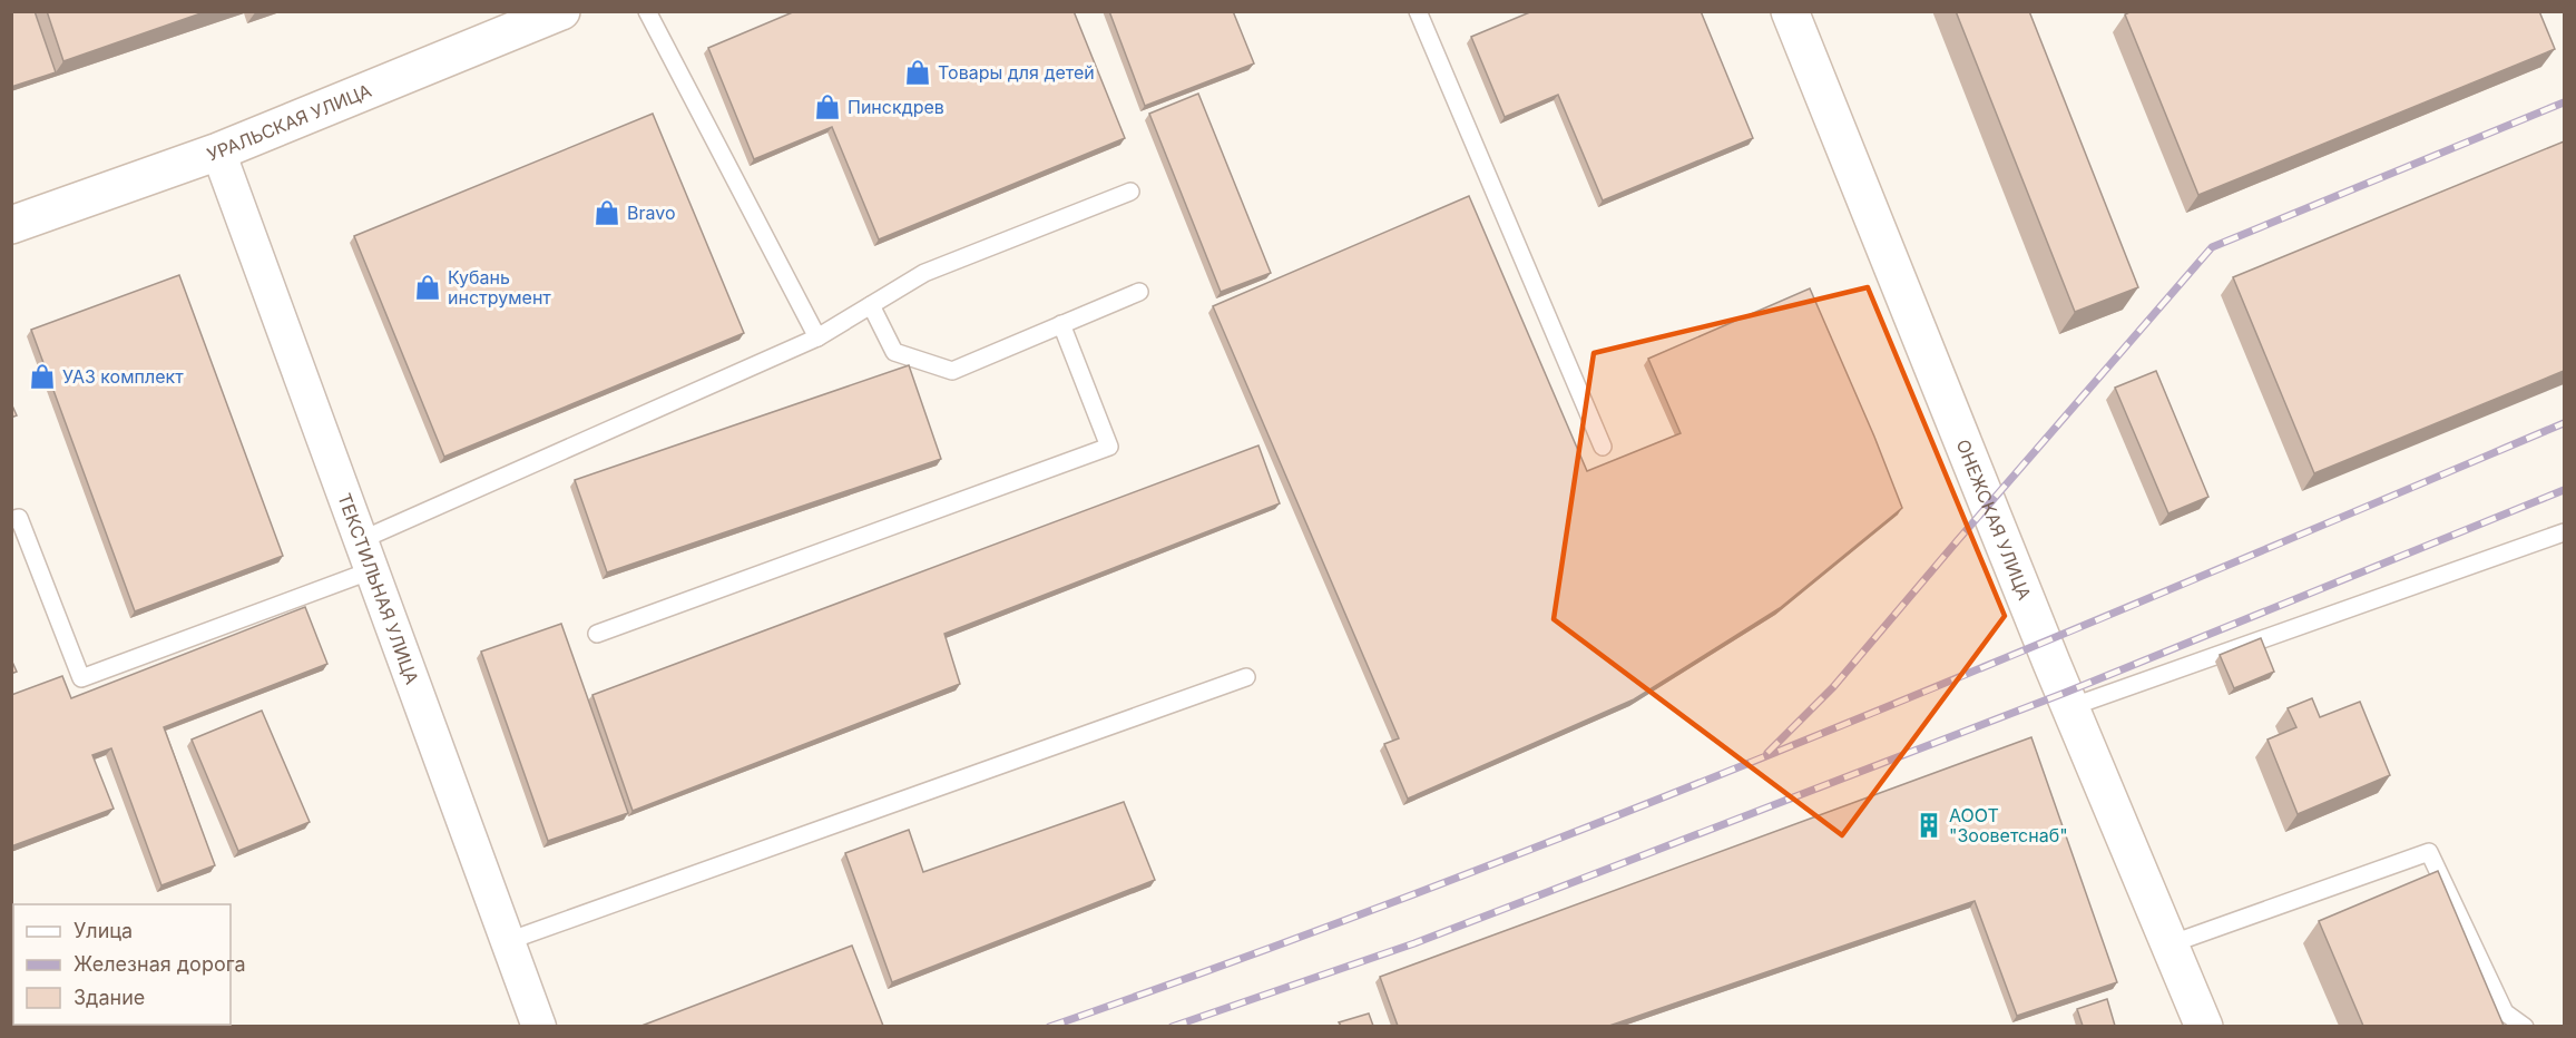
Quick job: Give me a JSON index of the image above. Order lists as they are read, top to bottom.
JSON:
{
  "streets": {
    "main road": ["УРАЛЬСКАЯ УЛИЦА", "ОНЕЖСКАЯ УЛИЦА"],
    "street": ["ТЕКСТИЛЬНАЯ УЛИЦА"]
  },
  "crossings": [
    ["УРАЛЬСКАЯ УЛИЦА", "ТЕКСТИЛЬНАЯ УЛИЦА"]
  ],
  "places": {
    "shop": [
      "Товары для детей",
      "Пинскдрев",
      "Bravo",
      "Кубань инструмент",
      "УАЗ комплект"
    ],
    "building": ["АООТ \"Зооветснаб\""]
  },
  "legend": ["Улица", "Железная дорога", "Здание"]
}
